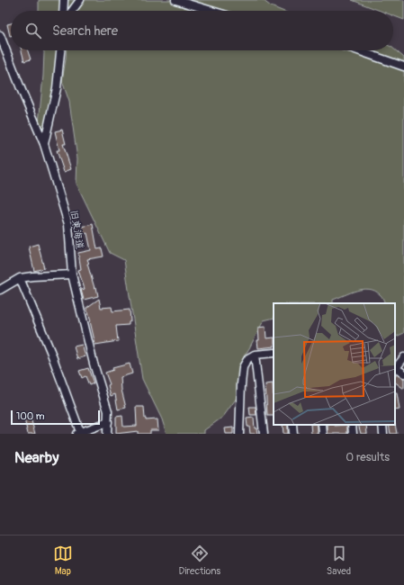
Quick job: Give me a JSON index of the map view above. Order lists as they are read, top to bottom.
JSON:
{
  "streets": {
    "street": ["旧東海道"]
  },
  "scale_bar": "100 m",
  "page": {
    "search": "Search here",
    "scale": "100 m",
    "heading": ["Nearby", "0 results"],
    "nav": ["Map", "Directions", "Saved"]
  }
}
